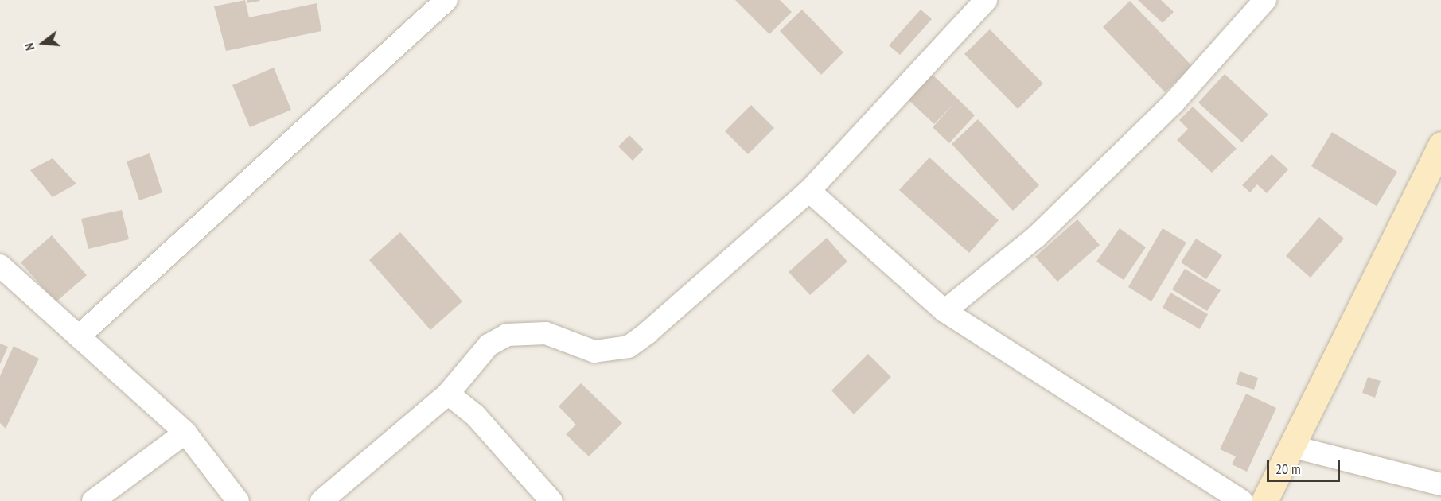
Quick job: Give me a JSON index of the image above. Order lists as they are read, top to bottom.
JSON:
{
  "scale_bar": "20 m",
  "north": "left"
}
